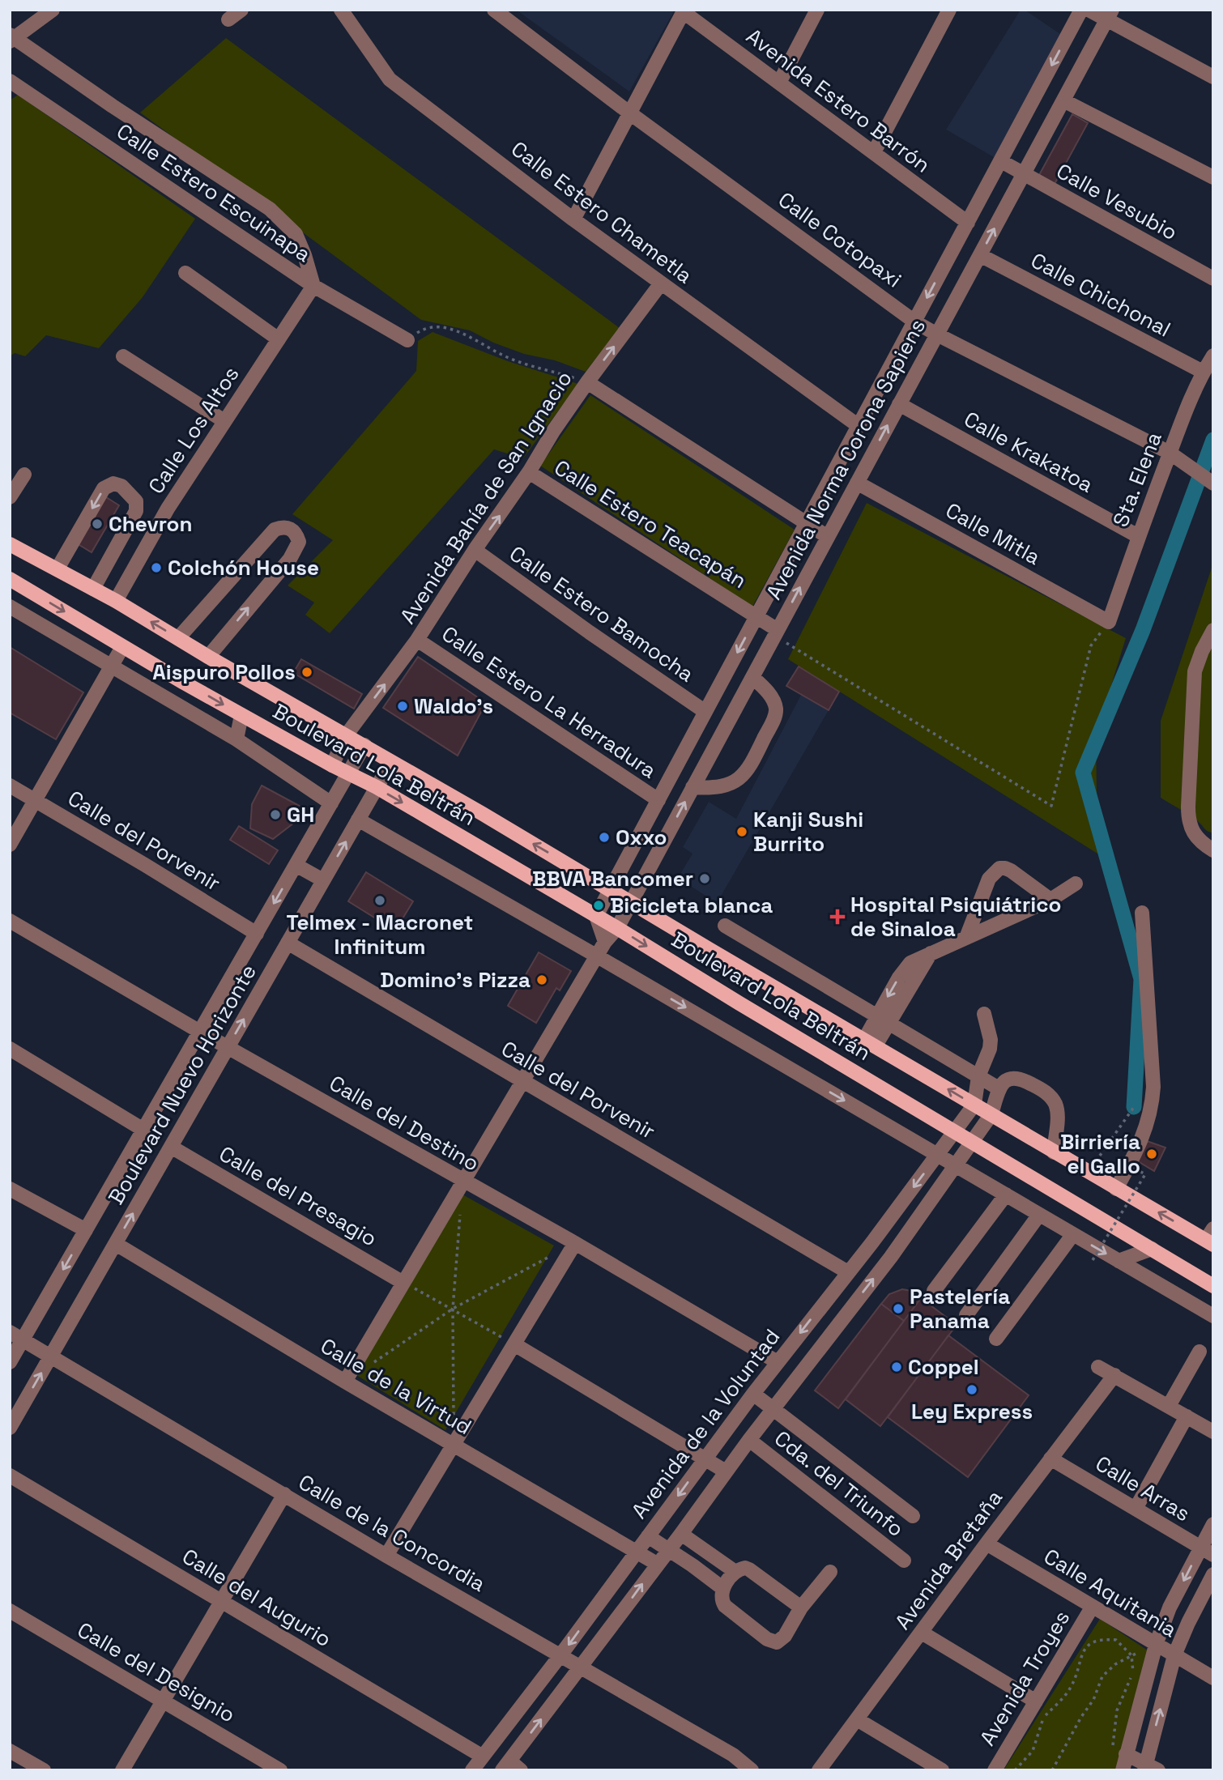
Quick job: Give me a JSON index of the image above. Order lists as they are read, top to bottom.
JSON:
{
  "streets": {
    "main road": ["Boulevard Lola Beltrán"],
    "street": [
      "Avenida Estero Barrón",
      "Calle Estero Escuinapa",
      "Calle Vesubio",
      "Calle Estero Chametla",
      "Calle Cotopaxi",
      "Calle Chichonal",
      "Calle Los Altos",
      "Calle Krakatoa",
      "Avenida Norma Corona Sapiens",
      "Sta. Elena",
      "Avenida Bahía de San Ignacio",
      "Calle Estero Teacapán",
      "Calle Mitla",
      "Calle Estero Bamocha",
      "Calle Estero La Herradura",
      "Calle del Porvenir",
      "Boulevard Nuevo Horizonte",
      "Calle del Destino",
      "Calle del Presagio",
      "Calle de la Virtud",
      "Avenida de la Voluntad",
      "Cda. del Triunfo",
      "Calle Arras",
      "Calle de la Concordia",
      "Avenida Bretaña",
      "Calle Aquitania",
      "Calle del Augurio",
      "Calle del Designio",
      "Avenida Troyes"
    ]
  },
  "crossings": [
    ["Avenida Estero Barrón", "Avenida Norma Corona Sapiens"],
    ["Calle Estero Escuinapa", "Calle Los Altos"],
    ["Calle Vesubio", "Avenida Norma Corona Sapiens"],
    ["Calle Estero Chametla", "Avenida Norma Corona Sapiens"],
    ["Calle Estero Chametla", "Avenida Bahía de San Ignacio"],
    ["Calle Cotopaxi", "Avenida Norma Corona Sapiens"],
    ["Calle Cotopaxi", "Sta. Elena"],
    ["Calle Chichonal", "Avenida Norma Corona Sapiens"],
    ["Calle Chichonal", "Sta. Elena"],
    ["Calle Los Altos", "Boulevard Lola Beltrán"],
    ["Calle Krakatoa", "Avenida Norma Corona Sapiens"],
    ["Calle Krakatoa", "Sta. Elena"],
    ["Avenida Norma Corona Sapiens", "Calle Estero Teacapán"],
    ["Avenida Norma Corona Sapiens", "Calle Mitla"],
    ["Avenida Norma Corona Sapiens", "Calle Estero Bamocha"],
    ["Avenida Norma Corona Sapiens", "Calle Estero La Herradura"],
    ["Avenida Norma Corona Sapiens", "Boulevard Lola Beltrán"],
    ["Avenida Norma Corona Sapiens", "Calle del Porvenir"],
    ["Avenida Norma Corona Sapiens", "Calle del Destino"],
    ["Avenida Norma Corona Sapiens", "Calle del Presagio"],
    ["Avenida Norma Corona Sapiens", "Calle de la Virtud"],
    ["Sta. Elena", "Calle Mitla"],
    ["Avenida Bahía de San Ignacio", "Calle Estero Teacapán"],
    ["Avenida Bahía de San Ignacio", "Calle Estero Bamocha"],
    ["Avenida Bahía de San Ignacio", "Calle Estero La Herradura"],
    ["Avenida Bahía de San Ignacio", "Boulevard Lola Beltrán"],
    ["Boulevard Lola Beltrán", "Boulevard Nuevo Horizonte"],
    ["Boulevard Lola Beltrán", "Avenida de la Voluntad"],
    ["Calle del Porvenir", "Boulevard Nuevo Horizonte"],
    ["Calle del Porvenir", "Avenida de la Voluntad"],
    ["Boulevard Nuevo Horizonte", "Calle del Destino"],
    ["Boulevard Nuevo Horizonte", "Calle del Presagio"],
    ["Boulevard Nuevo Horizonte", "Calle de la Virtud"],
    ["Boulevard Nuevo Horizonte", "Calle de la Concordia"],
    ["Calle del Destino", "Avenida de la Voluntad"],
    ["Calle de la Virtud", "Avenida de la Voluntad"],
    ["Avenida de la Voluntad", "Cda. del Triunfo"],
    ["Avenida de la Voluntad", "Calle de la Concordia"],
    ["Avenida de la Voluntad", "Calle del Augurio"],
    ["Calle Arras", "Avenida Bretaña"],
    ["Avenida Bretaña", "Calle Aquitania"],
    ["Calle Aquitania", "Avenida Troyes"]
  ],
  "one_way": ["Avenida Bahía de San Ignacio"],
  "places": {
    "other": [
      "Chevron",
      "Colchón House",
      "Aispuro Pollos",
      "Waldo's",
      "GH",
      "Kanji Sushi Burrito",
      "Oxxo",
      "BBVA Bancomer",
      "Telmex - Macronet Infinitum",
      "Bicicleta blanca",
      "Domino's Pizza",
      "Birriería el Gallo",
      "Pastelería Panama",
      "Coppel",
      "Ley Express"
    ],
    "health": ["Hospital Psiquiátrico de Sinaloa"]
  }
}
